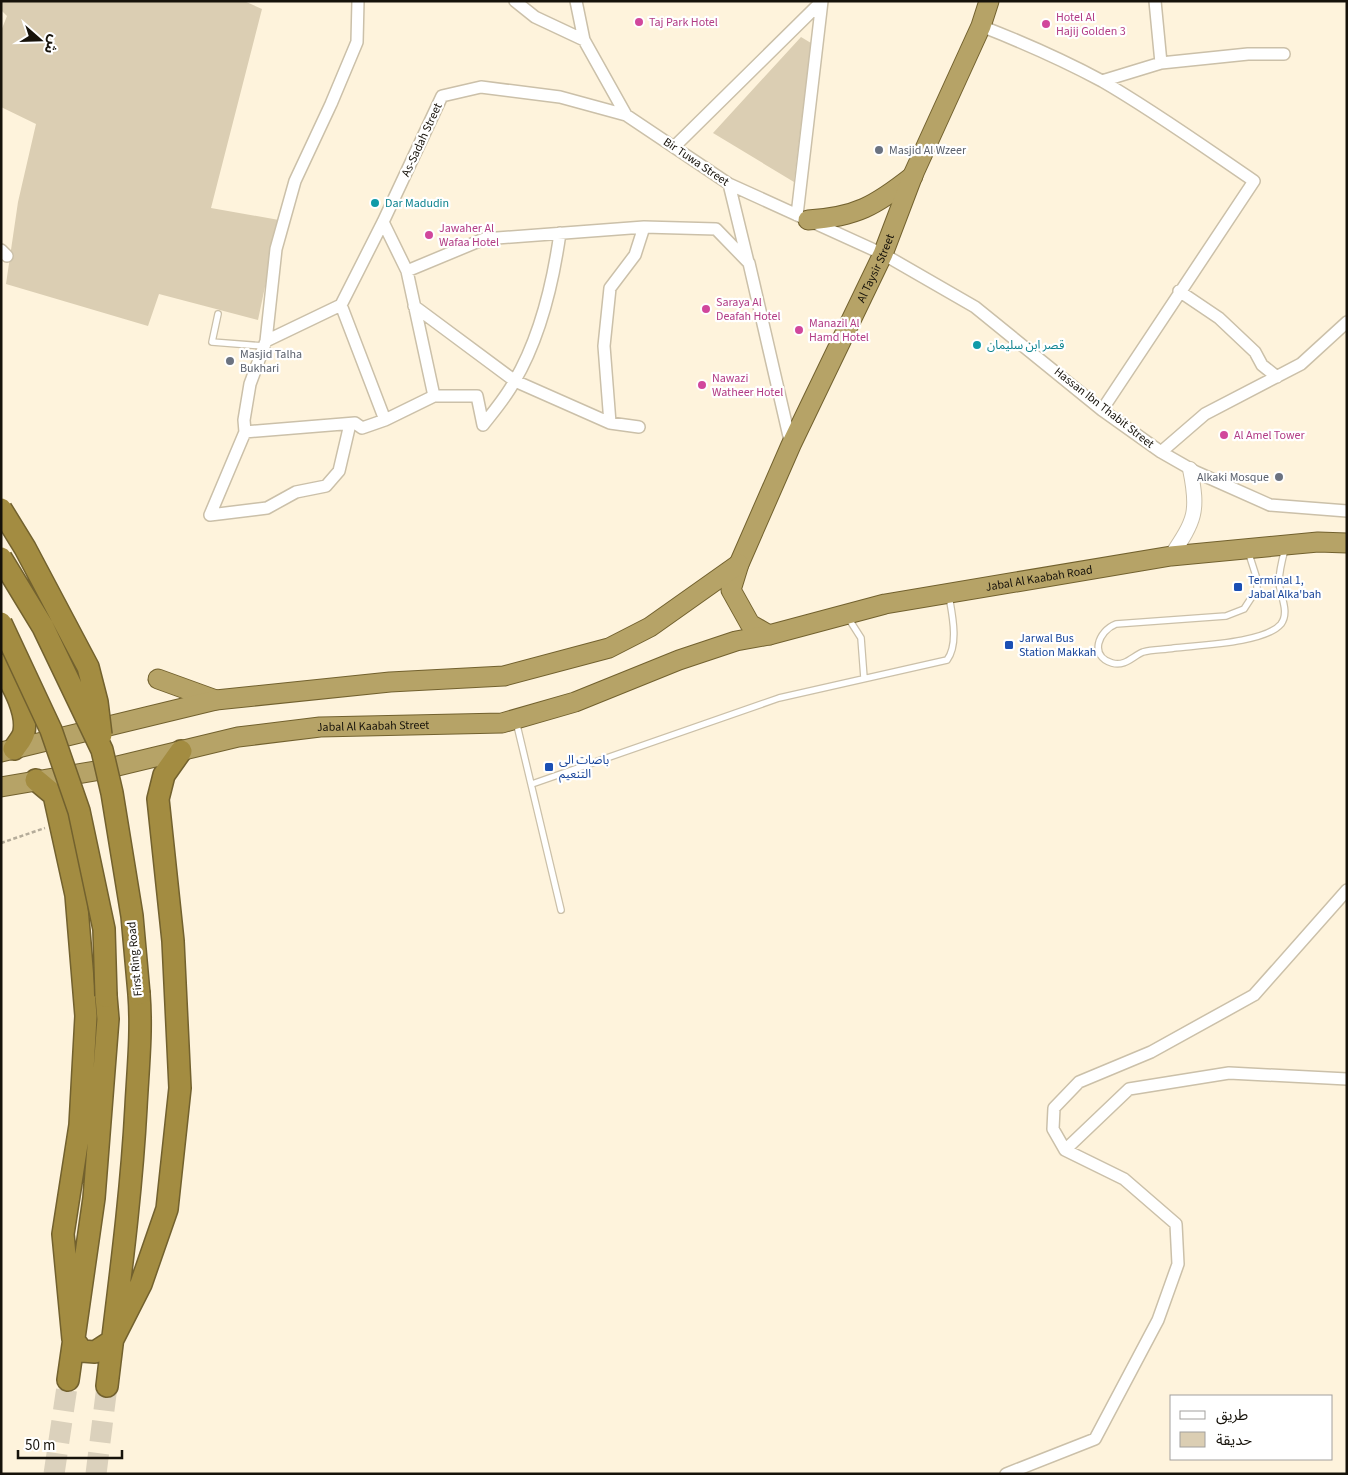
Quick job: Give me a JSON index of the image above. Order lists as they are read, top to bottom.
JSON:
{
  "streets": {
    "highway": [
      "Al Taysir Street",
      "Jabal Al Kaabah Road",
      "Jabal Al Kaabah Street",
      "First Ring Road"
    ],
    "street": ["As-Sadah Street", "Bir Tuwa Street", "Hassan Ibn Thabit Street"]
  },
  "crossings": [
    ["As-Sadah Street", "Bir Tuwa Street"],
    ["Bir Tuwa Street", "Al Taysir Street"],
    ["Bir Tuwa Street", "Hassan Ibn Thabit Street"],
    ["Al Taysir Street", "Hassan Ibn Thabit Street"],
    ["Al Taysir Street", "Jabal Al Kaabah Road"],
    ["Jabal Al Kaabah Road", "Jabal Al Kaabah Street"]
  ],
  "places": {
    "other": [
      "Taj Park Hotel",
      "Hotel Al Hajij Golden 3",
      "Masjid Al Wzeer",
      "Dar Madudin",
      "Jawaher Al Wafaa Hotel",
      "Saraya Al Deafah Hotel",
      "Manazil Al Hamd Hotel",
      "قصر ابن سليمان",
      "Masjid Talha Bukhari",
      "Nawazi Watheer Hotel",
      "Al Amel Tower",
      "Alkaki Mosque"
    ],
    "transit": ["Terminal 1, Jabal Alka'bah", "Jarwal Bus Station Makkah", "باصات الى التنعيم"]
  },
  "legend": ["طريق", "حديقة"],
  "scale_bar": "50 m",
  "north": "right"
}
